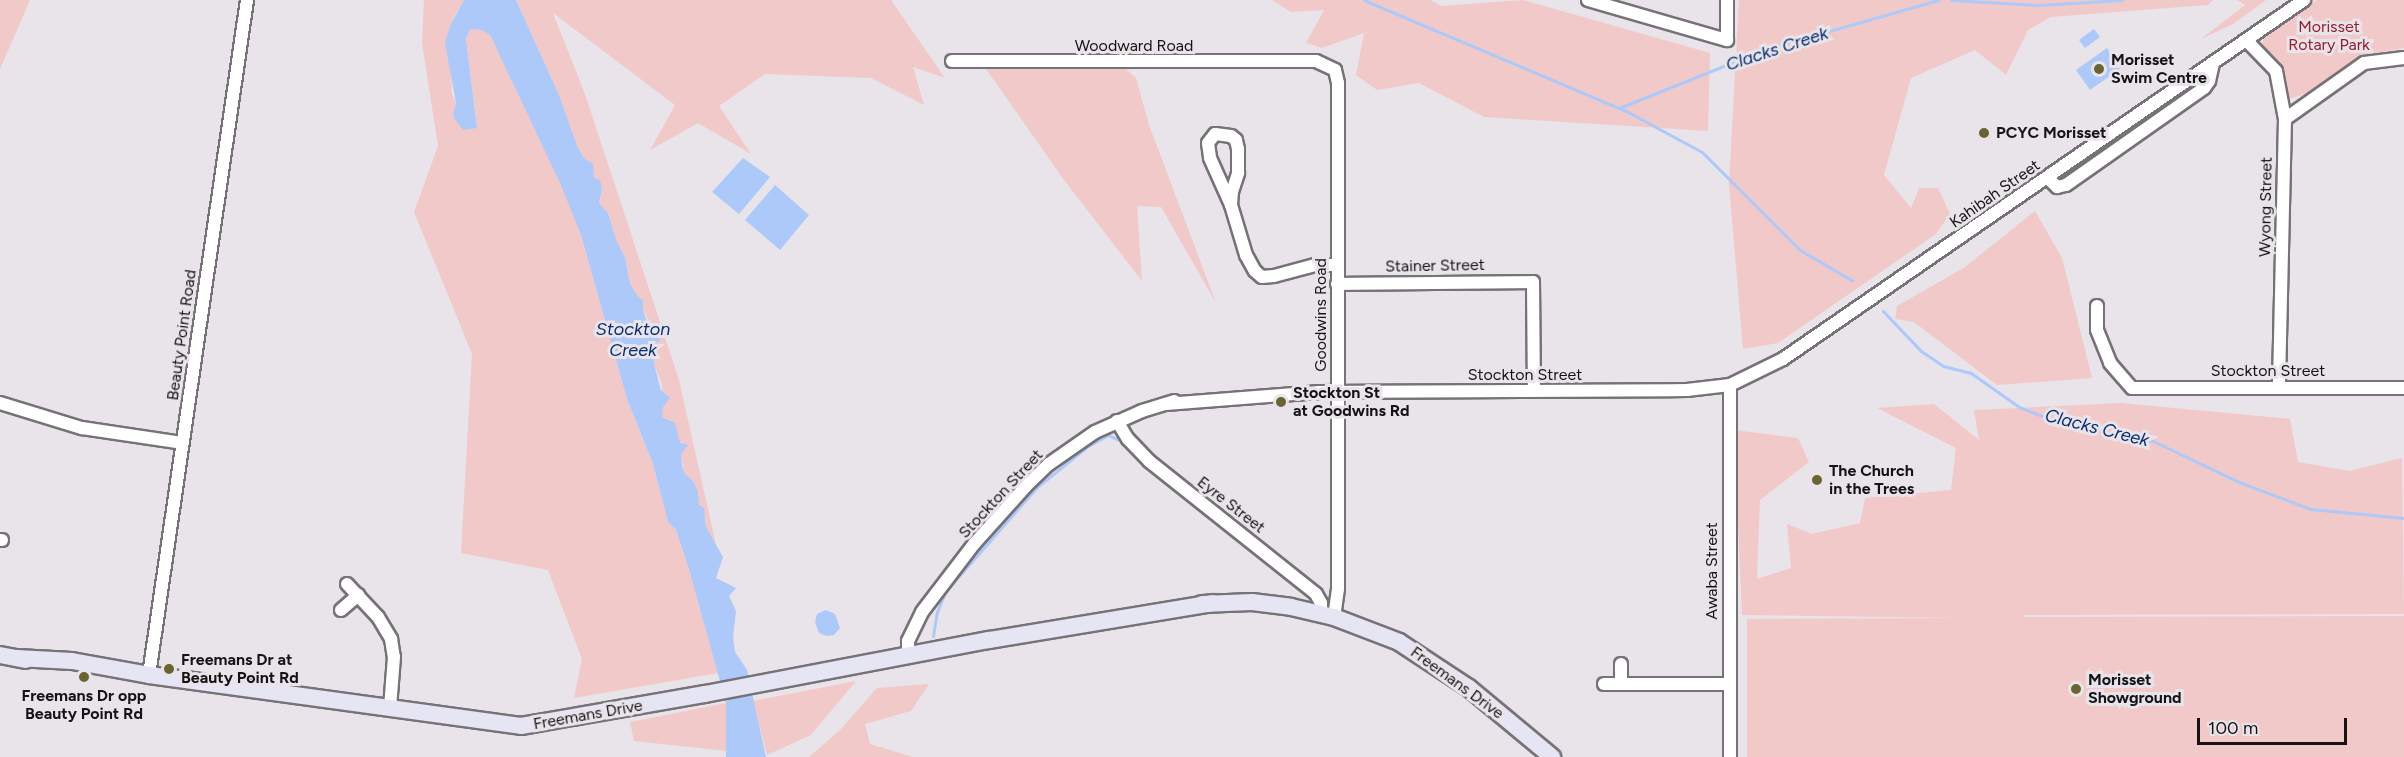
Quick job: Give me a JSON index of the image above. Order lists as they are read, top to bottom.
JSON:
{
  "streets": {
    "main road": ["Freemans Drive"],
    "street": [
      "Woodward Road",
      "Kahibah Street",
      "Wyong Street",
      "Stainer Street",
      "Goodwins Road",
      "Beauty Point Road",
      "Stockton Street",
      "Eyre Street",
      "Awaba Street"
    ]
  },
  "crossings": [
    ["Woodward Road", "Goodwins Road"],
    ["Kahibah Street", "Wyong Street"],
    ["Kahibah Street", "Stockton Street"],
    ["Kahibah Street", "Awaba Street"],
    ["Wyong Street", "Stockton Street"],
    ["Stainer Street", "Goodwins Road"],
    ["Stainer Street", "Stockton Street"],
    ["Goodwins Road", "Stockton Street"],
    ["Goodwins Road", "Eyre Street"],
    ["Goodwins Road", "Freemans Drive"],
    ["Beauty Point Road", "Freemans Drive"],
    ["Stockton Street", "Eyre Street"],
    ["Stockton Street", "Awaba Street"],
    ["Stockton Street", "Freemans Drive"],
    ["Eyre Street", "Freemans Drive"]
  ],
  "water": ["Clacks Creek", "Stockton Creek"],
  "parks": ["Morisset Rotary Park"],
  "places": [
    "Morisset Swim Centre",
    "PCYC Morisset",
    "Stockton St at Goodwins Rd",
    "The Church in the Trees",
    "Freemans Dr at Beauty Point Rd",
    "Freemans Dr opp Beauty Point Rd",
    "Morisset Showground"
  ],
  "scale_bar": "100 m"
}
